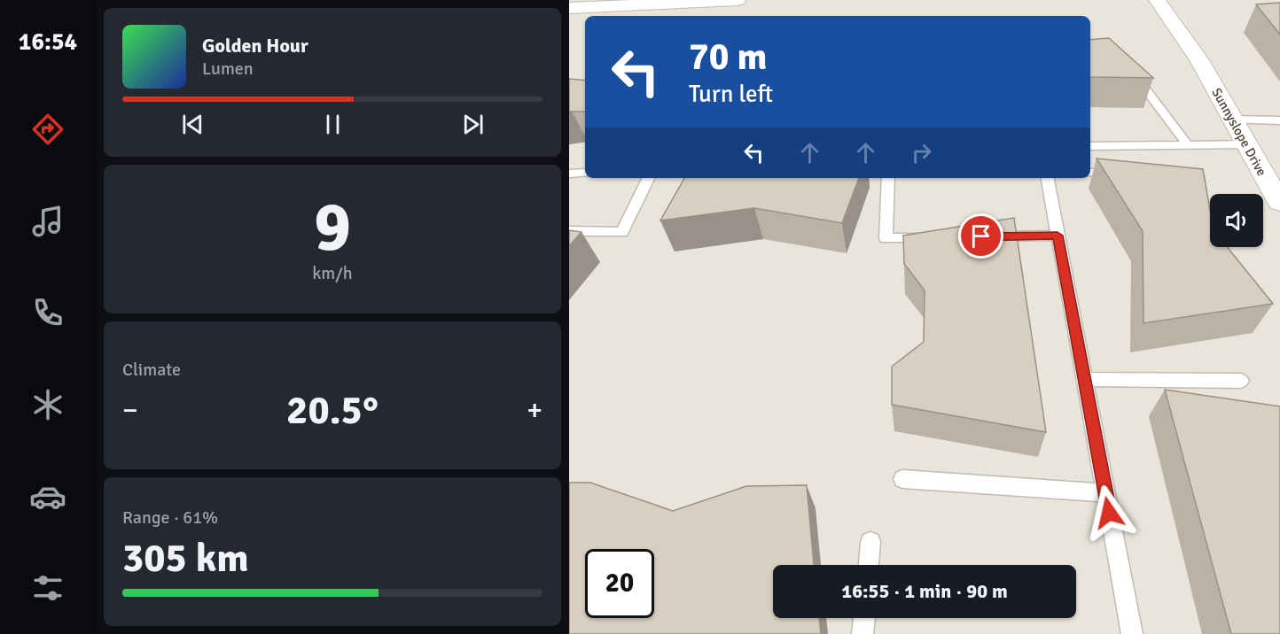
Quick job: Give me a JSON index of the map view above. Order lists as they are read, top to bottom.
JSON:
{
  "streets": {
    "street": ["Sunnyslope Drive"]
  },
  "page": {
    "tabs": "16:54",
    "turn": ["70 m", "Turn left"],
    "song": ["Golden Hour", "Lumen"],
    "tile": [
      ["9", "km/h"],
      "Climate",
      ["Range · 61%", "305 km"]
    ],
    "heat": ["−", "20.5°", "+"],
    "limit": "20",
    "trip": "16:55 · 1 min · 90 m"
  }
}
